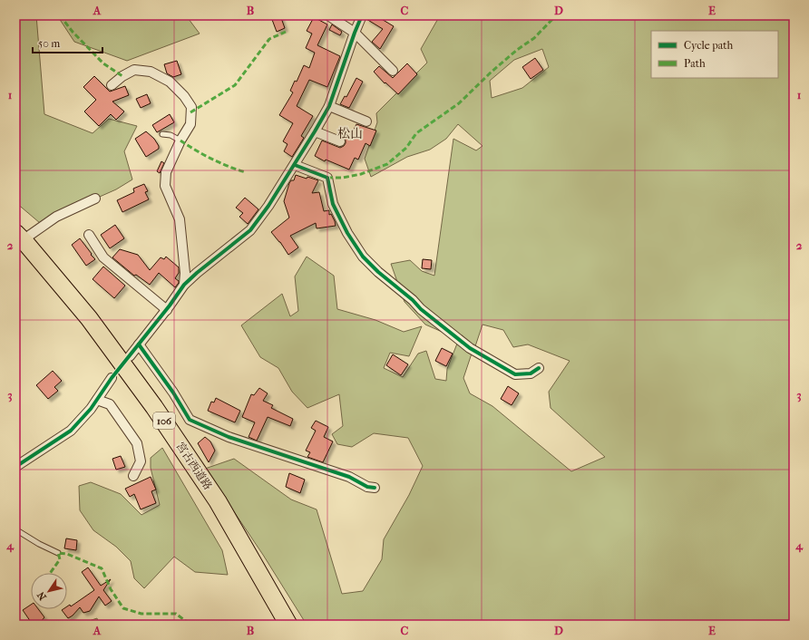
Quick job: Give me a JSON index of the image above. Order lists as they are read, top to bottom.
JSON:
{
  "streets": {
    "highway": ["106", "宮古西道路"]
  },
  "districts": ["松山"],
  "legend": ["Cycle path", "Path"],
  "scale_bar": "50 m",
  "north": "bottom left",
  "grid": {
    "columns": [
      "A",
      "B",
      "C",
      "D",
      "E"
    ],
    "rows": [
      "1",
      "2",
      "3",
      "4"
    ]
  }
}
